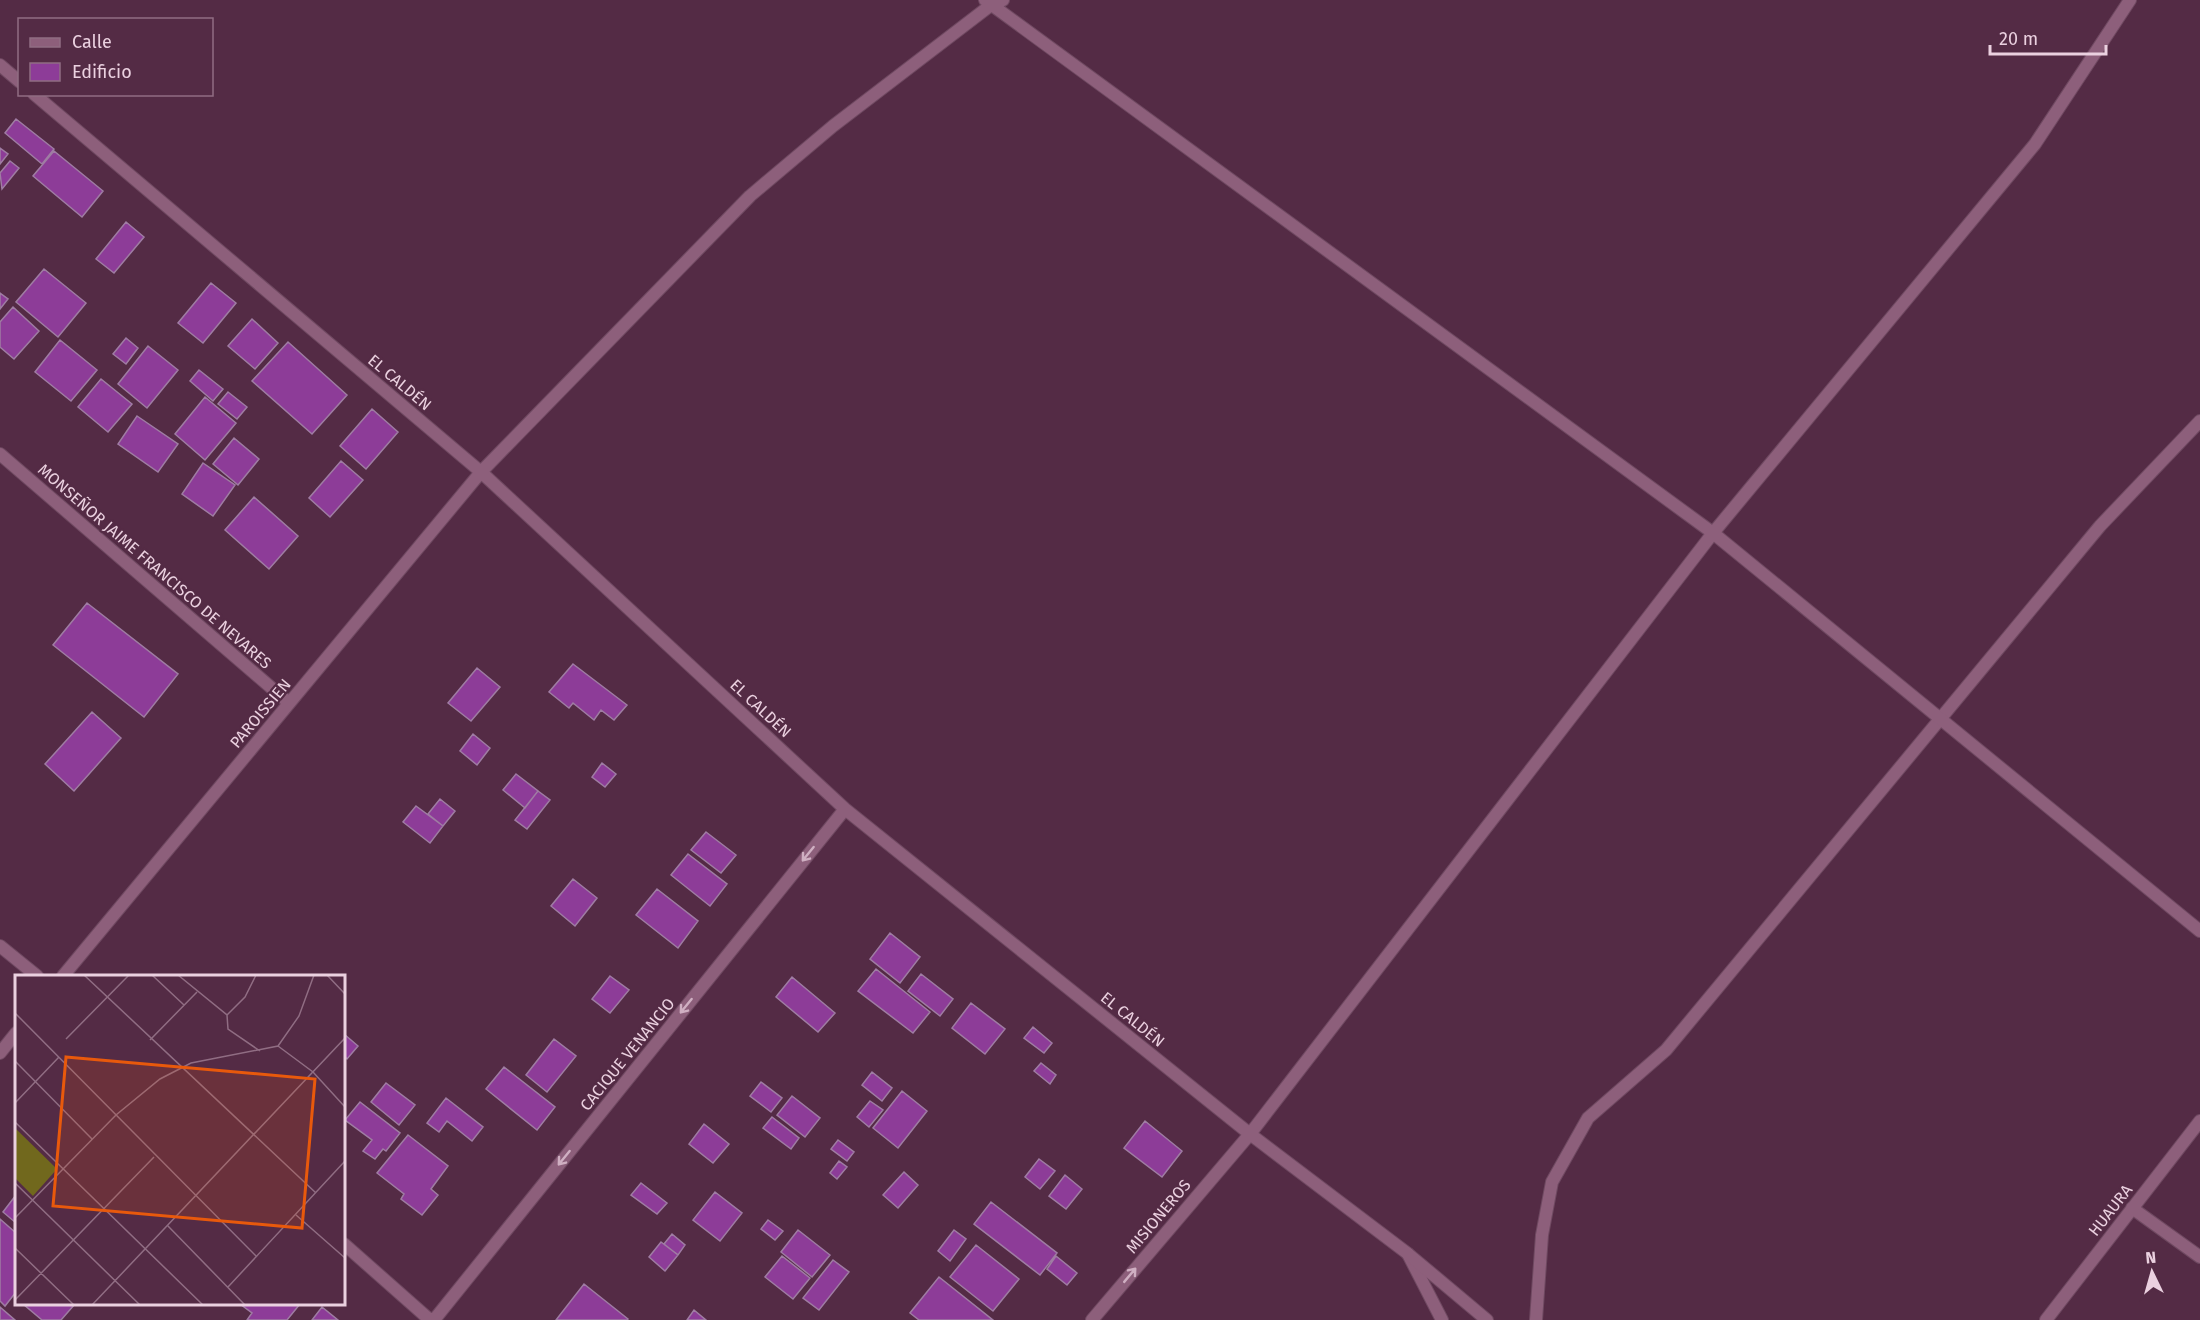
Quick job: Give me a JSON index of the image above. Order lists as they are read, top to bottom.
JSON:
{
  "streets": {
    "street": [
      "EL CALDÉN",
      "MONSEÑOR JAIME FRANCISCO DE NEVARES",
      "PAROISSIEN",
      "CACIQUE VENANCIO",
      "HUAURA",
      "MISIONEROS"
    ]
  },
  "crossings": [
    ["EL CALDÉN", "PAROISSIEN"],
    ["EL CALDÉN", "CACIQUE VENANCIO"],
    ["EL CALDÉN", "MISIONEROS"],
    ["MONSEÑOR JAIME FRANCISCO DE NEVARES", "PAROISSIEN"]
  ],
  "one_way": ["CACIQUE VENANCIO"],
  "legend": ["Calle", "Edificio"],
  "scale_bar": "20 m",
  "north": "top"
}
